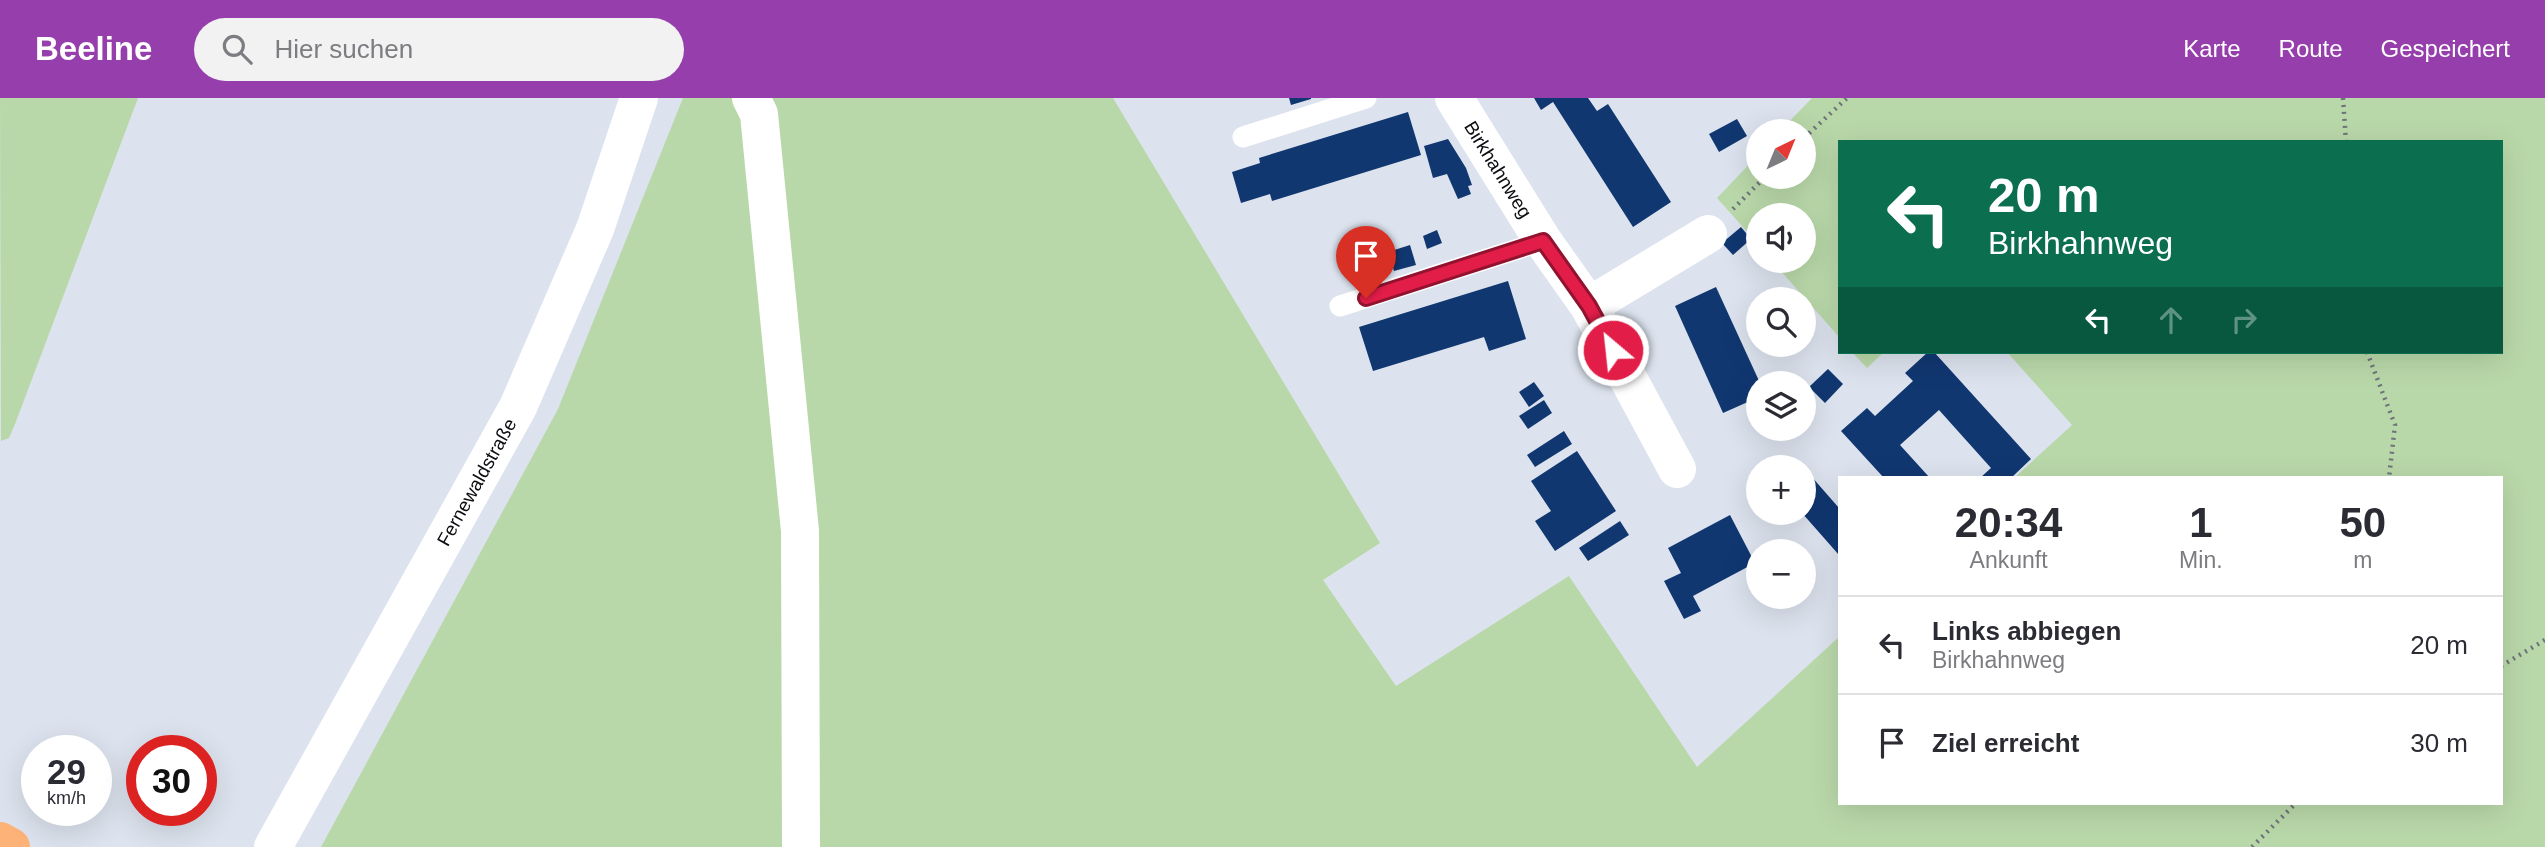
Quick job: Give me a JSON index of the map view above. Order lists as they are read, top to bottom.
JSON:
{
  "streets": {
    "street": ["Birkhahnweg", "Fernewaldstraße"]
  },
  "north": "top right",
  "page": {
    "header": "Beeline",
    "search": "Hier suchen",
    "nav": ["Karte", "Route", "Gespeichert"],
    "map_buttons": ["+", "−"],
    "turn": ["20 m", "Birkhahnweg"],
    "eta": [
      "20:34",
      "Ankunft",
      "1",
      "Min.",
      "50",
      "m"
    ],
    "list": [
      {
        "name": "Links abbiegen",
        "note": "Birkhahnweg",
        "value": "20 m"
      },
      {
        "name": "Ziel erreicht",
        "value": "30 m"
      }
    ],
    "speed": "29 km/h",
    "limit": "30"
  }
}
